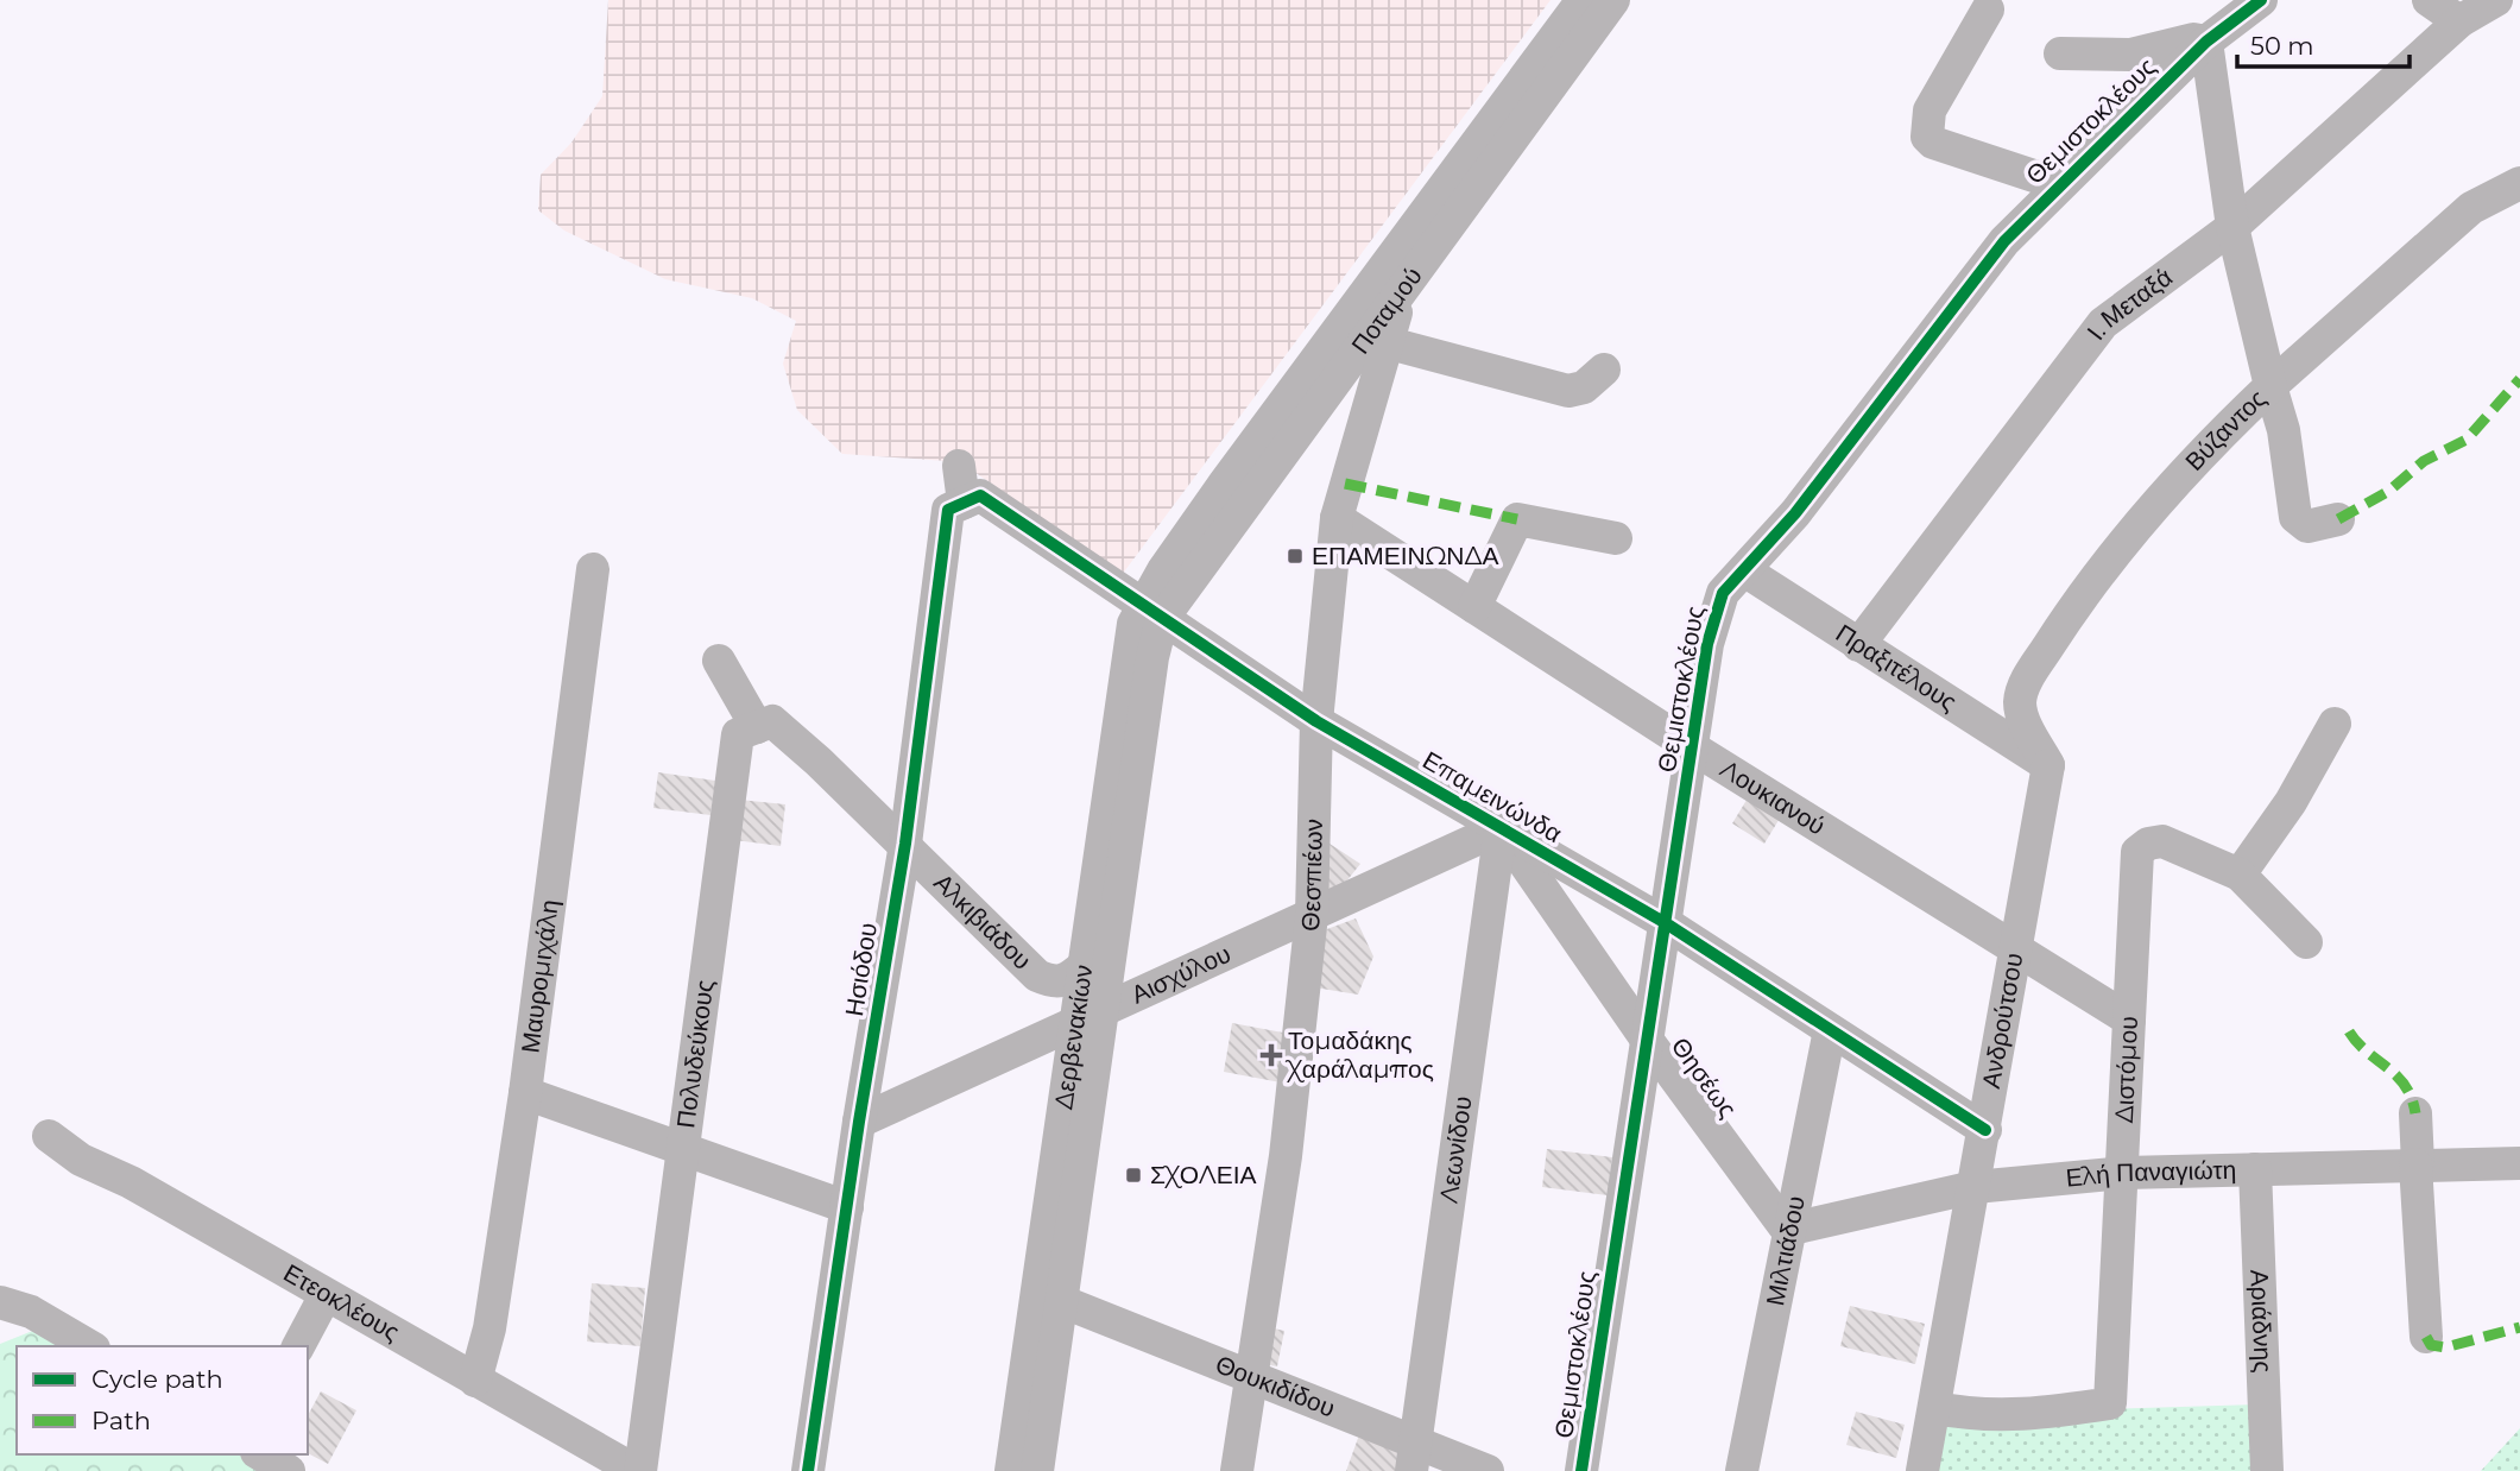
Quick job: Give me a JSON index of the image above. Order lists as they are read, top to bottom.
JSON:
{
  "streets": {
    "street": [
      "Θεμιστοκλέους",
      "Ι. Μεταξά",
      "Ποταμού",
      "Βύζαντος",
      "Πραξιτέλους",
      "Επαμεινώνδα",
      "Λουκιανού",
      "Θεσπιέων",
      "Αλκιβιάδου",
      "Ησιόδου",
      "Μαυρομιχάλη",
      "Αισχύλου",
      "Ανδρούτσου",
      "Δερβενακίων",
      "Πολυδεύκους",
      "Διστόμου",
      "Θησέως",
      "Λεωνίδου",
      "Ελή Παναγιώτη",
      "Μιλτιάδου",
      "Ετεοκλέους",
      "Αριάδνης",
      "Θουκιδίδου"
    ]
  },
  "crossings": [
    ["Θεμιστοκλέους", "Βύζαντος"],
    ["Θεμιστοκλέους", "Πραξιτέλους"],
    ["Θεμιστοκλέους", "Επαμεινώνδα"],
    ["Θεμιστοκλέους", "Λουκιανού"],
    ["Θεμιστοκλέους", "Θησέως"],
    ["Ι. Μεταξά", "Βύζαντος"],
    ["Ι. Μεταξά", "Πραξιτέλους"],
    ["Ποταμού", "Επαμεινώνδα"],
    ["Ποταμού", "Θεσπιέων"],
    ["Ποταμού", "Δερβενακίων"],
    ["Βύζαντος", "Πραξιτέλους"],
    ["Βύζαντος", "Ανδρούτσου"],
    ["Πραξιτέλους", "Ανδρούτσου"],
    ["Επαμεινώνδα", "Θεσπιέων"],
    ["Επαμεινώνδα", "Ησιόδου"],
    ["Επαμεινώνδα", "Αισχύλου"],
    ["Επαμεινώνδα", "Ανδρούτσου"],
    ["Επαμεινώνδα", "Δερβενακίων"],
    ["Επαμεινώνδα", "Θησέως"],
    ["Επαμεινώνδα", "Λεωνίδου"],
    ["Επαμεινώνδα", "Μιλτιάδου"],
    ["Λουκιανού", "Θεσπιέων"],
    ["Λουκιανού", "Ανδρούτσου"],
    ["Λουκιανού", "Διστόμου"],
    ["Θεσπιέων", "Αισχύλου"],
    ["Θεσπιέων", "Θουκιδίδου"],
    ["Αλκιβιάδου", "Ησιόδου"],
    ["Αλκιβιάδου", "Δερβενακίων"],
    ["Αλκιβιάδου", "Πολυδεύκους"],
    ["Ησιόδου", "Αισχύλου"],
    ["Μαυρομιχάλη", "Ετεοκλέους"],
    ["Αισχύλου", "Δερβενακίων"],
    ["Αισχύλου", "Θησέως"],
    ["Αισχύλου", "Λεωνίδου"],
    ["Ανδρούτσου", "Διστόμου"],
    ["Ανδρούτσου", "Ελή Παναγιώτη"],
    ["Δερβενακίων", "Θουκιδίδου"],
    ["Πολυδεύκους", "Ετεοκλέους"],
    ["Διστόμου", "Ελή Παναγιώτη"],
    ["Θησέως", "Λεωνίδου"],
    ["Θησέως", "Ελή Παναγιώτη"],
    ["Θησέως", "Μιλτιάδου"],
    ["Λεωνίδου", "Θουκιδίδου"],
    ["Ελή Παναγιώτη", "Μιλτιάδου"],
    ["Ελή Παναγιώτη", "Αριάδνης"]
  ],
  "places": {
    "transit": ["ΕΠΑΜΕΙΝΩΝΔΑ", "ΣΧΟΛΕΙΑ"],
    "health": ["Τομαδάκης Χαράλαμπος"]
  },
  "legend": ["Cycle path", "Path"],
  "scale_bar": "50 m"
}
